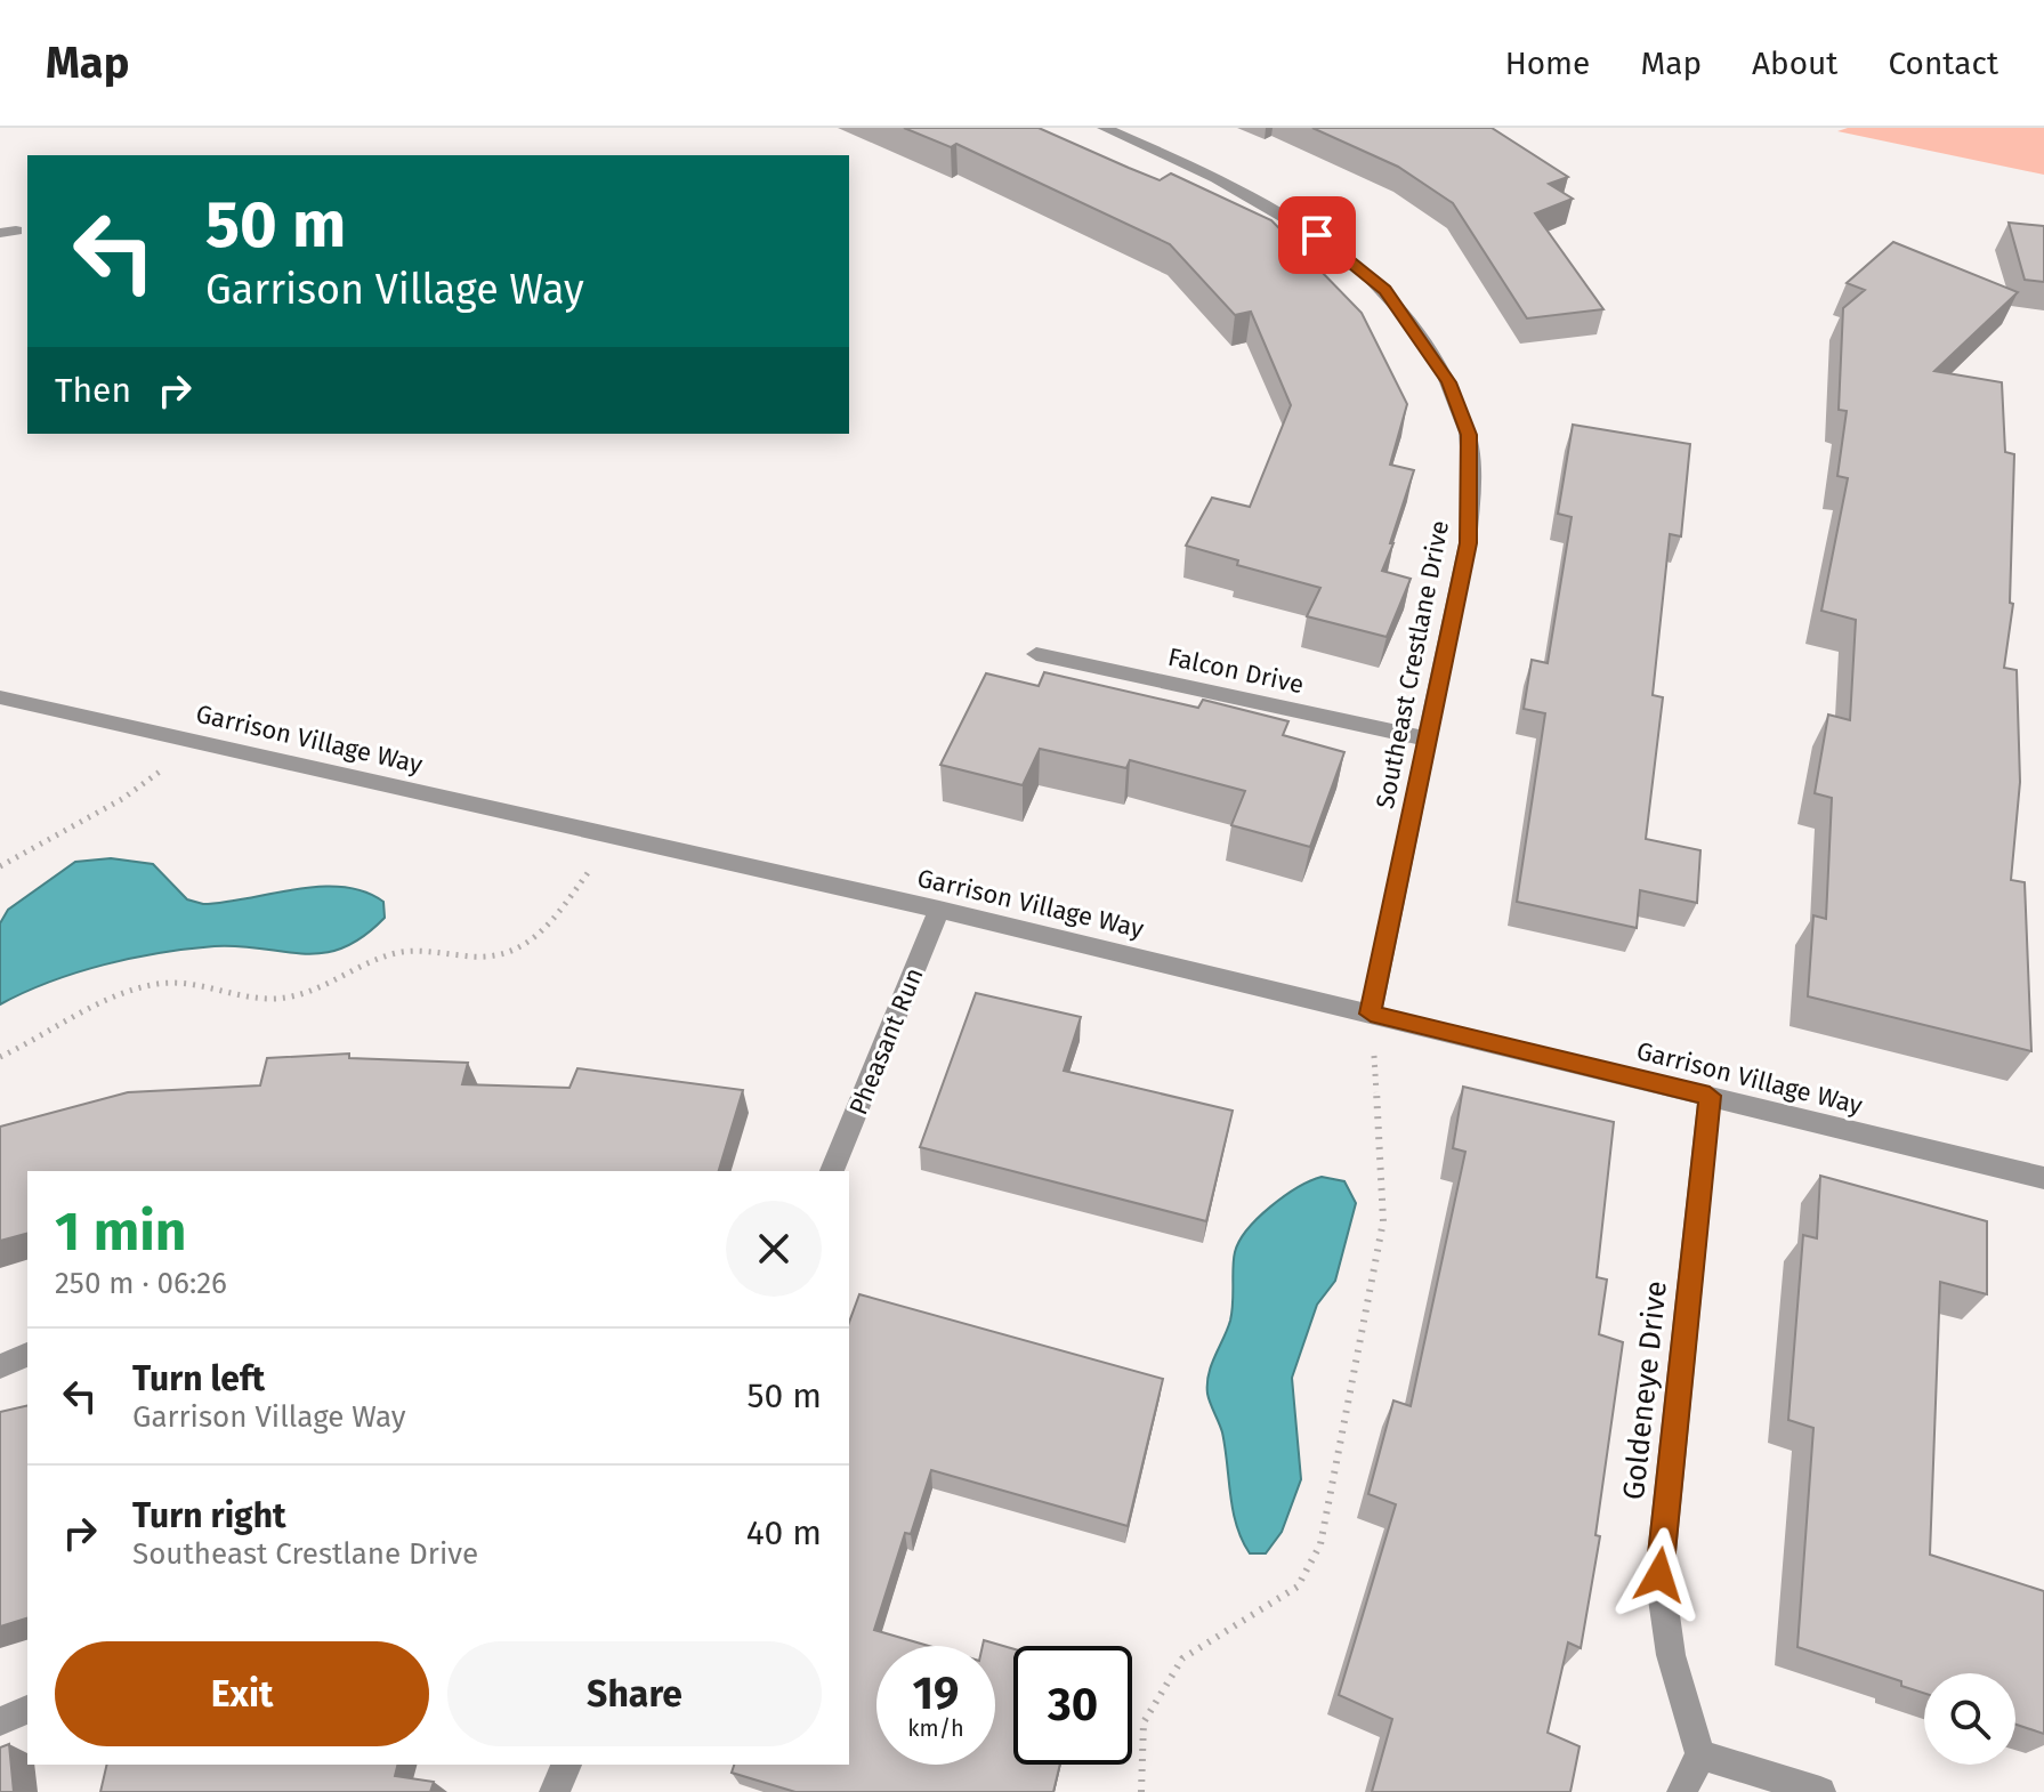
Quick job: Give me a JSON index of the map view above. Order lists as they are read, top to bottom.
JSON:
{
  "streets": {
    "street": [
      "Southeast Crestlane Drive",
      "Falcon Drive",
      "Garrison Village Way",
      "Pheasant Run",
      "Goldeneye Drive"
    ]
  },
  "crossings": [
    ["Southeast Crestlane Drive", "Falcon Drive"],
    ["Southeast Crestlane Drive", "Garrison Village Way"],
    ["Garrison Village Way", "Pheasant Run"],
    ["Garrison Village Way", "Goldeneye Drive"]
  ],
  "page": {
    "header": "Map",
    "nav": [
      "Home",
      "Map",
      "About",
      "Contact"
    ],
    "turn": ["50 m", "Garrison Village Way"],
    "then": "Then",
    "heading": ["1 min", "250 m · 06:26"],
    "list": [
      {
        "name": "Turn left",
        "note": "Garrison Village Way",
        "value": "50 m"
      },
      {
        "name": "Turn right",
        "note": "Southeast Crestlane Drive",
        "value": "40 m"
      }
    ],
    "buttons": ["Exit", "Share"],
    "speed": "19 km/h",
    "limit": "30"
  }
}
